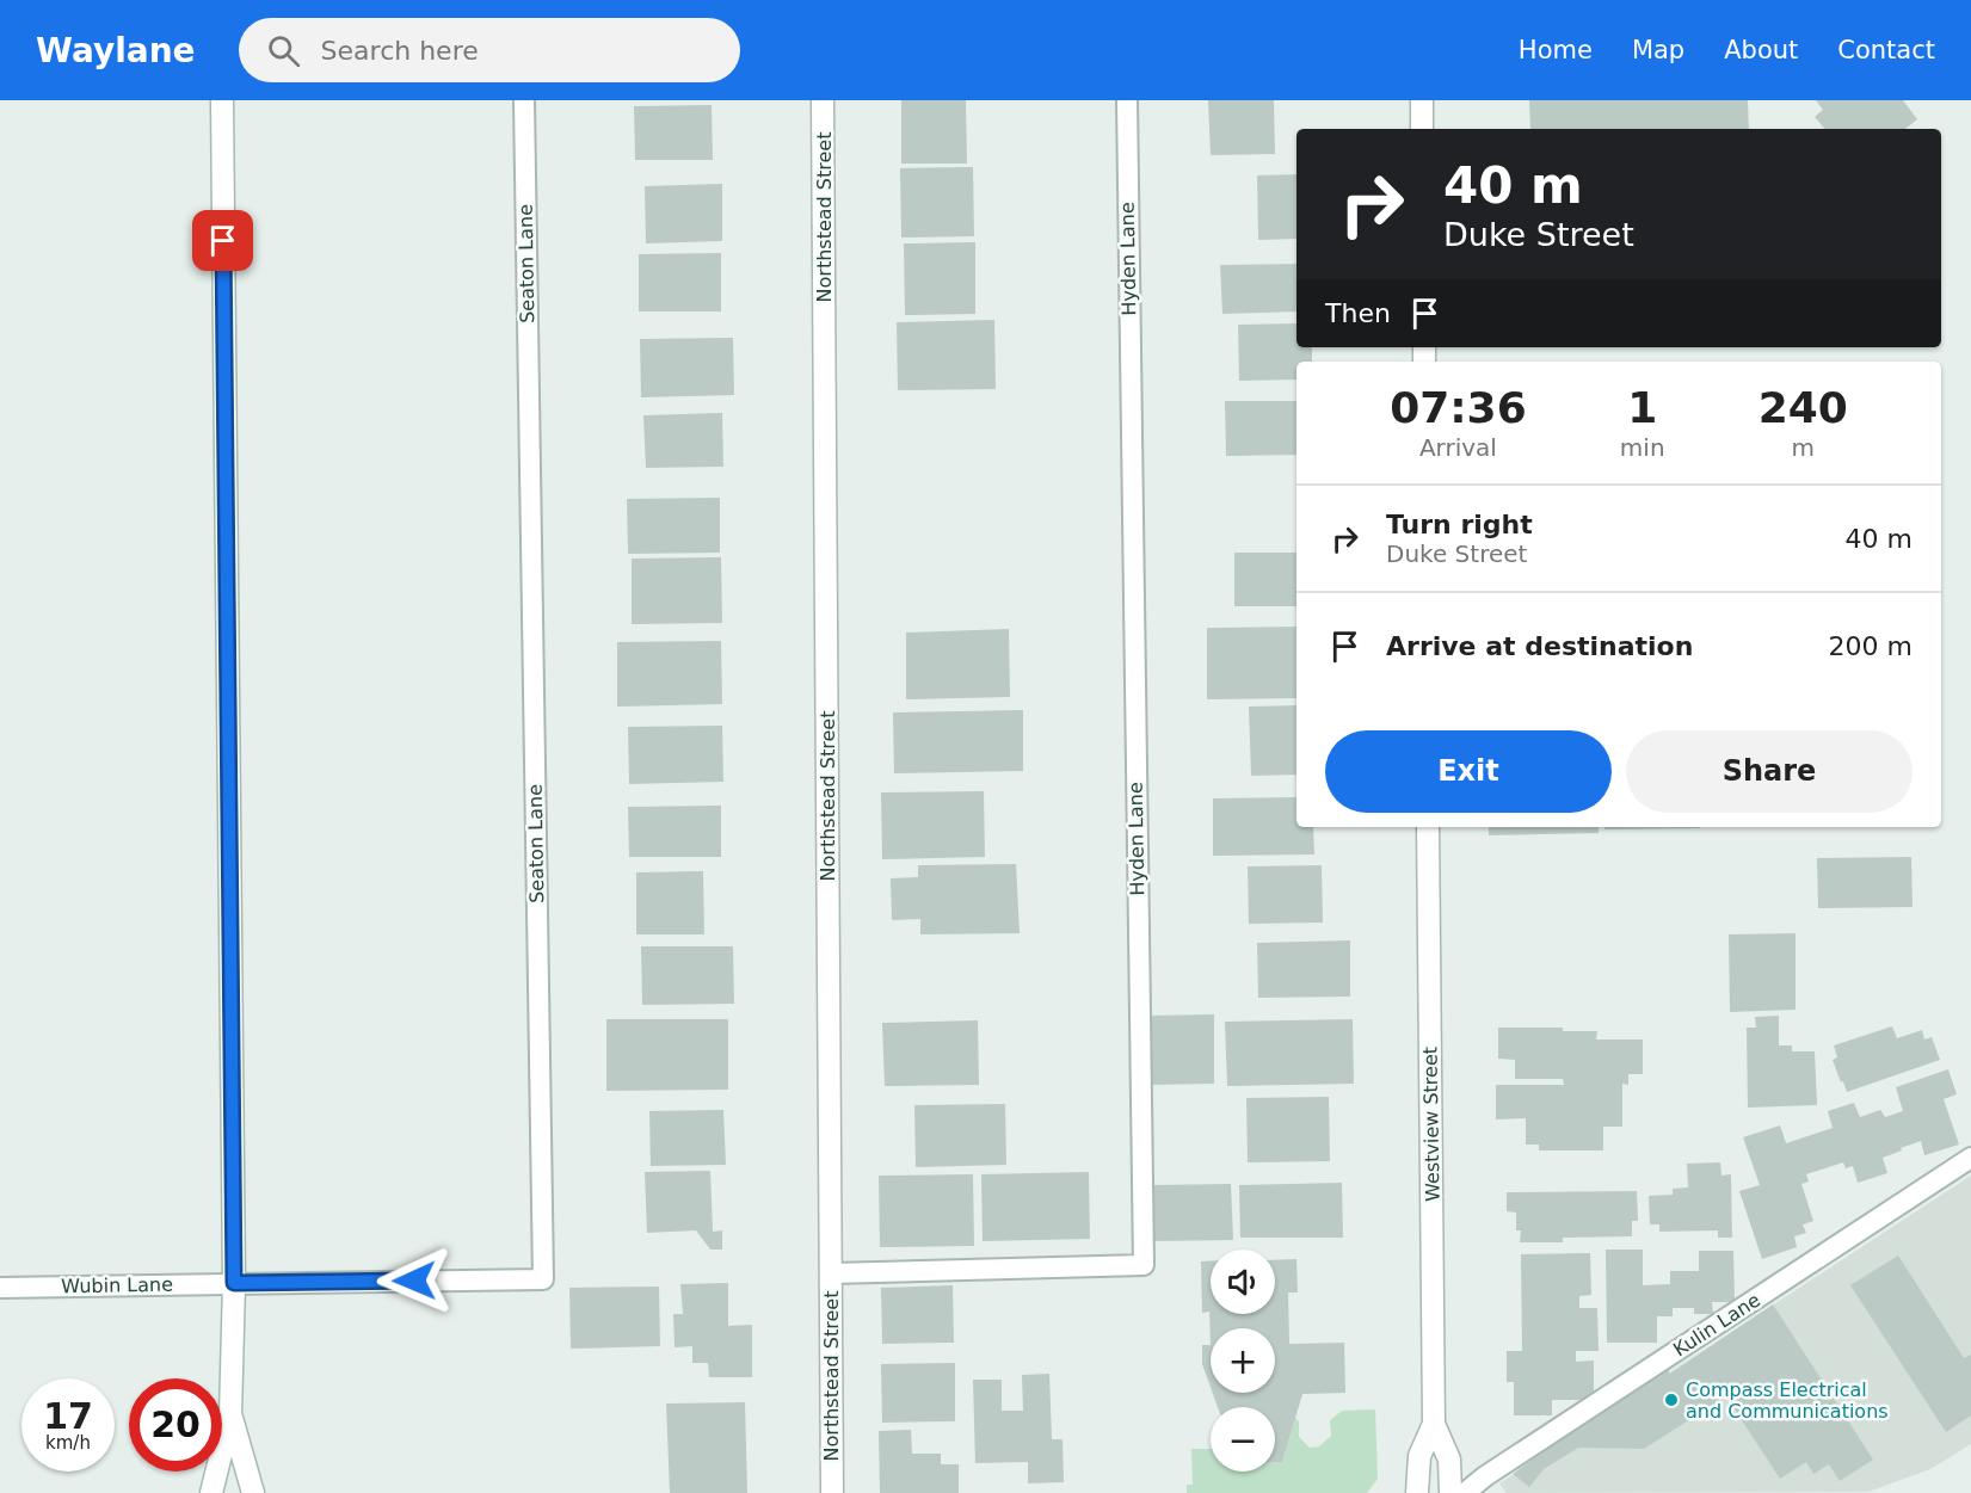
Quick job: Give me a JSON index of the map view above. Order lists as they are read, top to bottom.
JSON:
{
  "streets": {
    "street": ["Northstead Street", "Westview Street"],
    "lane": [
      "Hyden Lane",
      "Seaton Lane",
      "Wubin Lane",
      "Kulin Lane"
    ]
  },
  "crossings": [
    ["Northstead Street", "Hyden Lane"],
    ["Seaton Lane", "Wubin Lane"]
  ],
  "places": ["Compass Electrical and Communications"],
  "page": {
    "header": "Waylane",
    "search": "Search here",
    "nav": [
      "Home",
      "Map",
      "About",
      "Contact"
    ],
    "turn": ["40 m", "Duke Street"],
    "then": "Then",
    "eta": [
      "07:36",
      "Arrival",
      "1",
      "min",
      "240",
      "m"
    ],
    "list": [
      {
        "name": "Turn right",
        "note": "Duke Street",
        "value": "40 m"
      },
      {
        "name": "Arrive at destination",
        "value": "200 m"
      }
    ],
    "buttons": ["Exit", "Share"],
    "map_buttons": ["+", "−"],
    "speed": "17 km/h",
    "limit": "20"
  }
}
